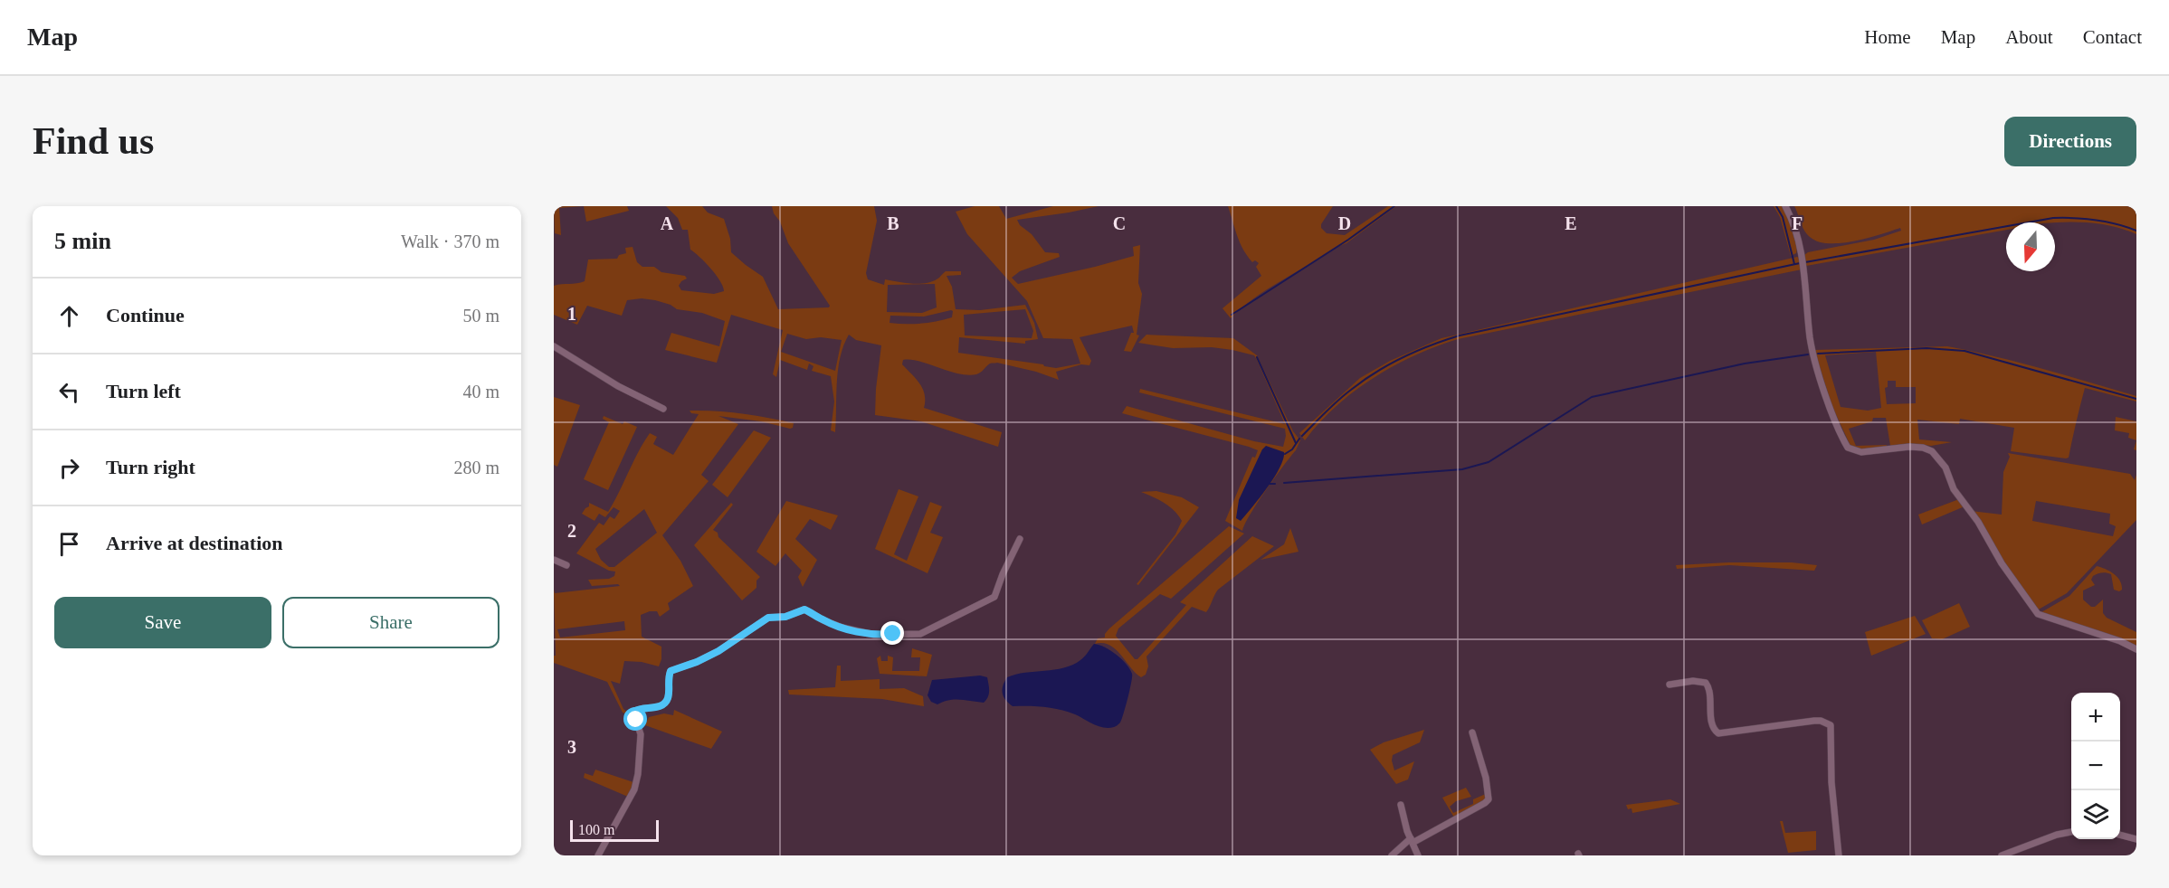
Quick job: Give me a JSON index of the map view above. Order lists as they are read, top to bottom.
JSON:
{
  "scale_bar": "100 m",
  "north": "bottom",
  "page": {
    "header": "Map",
    "nav": [
      "Home",
      "Map",
      "About",
      "Contact"
    ],
    "buttons": [
      "Directions",
      ["Save", "Share"]
    ],
    "title": "Find us",
    "heading": ["5 min", "Walk · 370 m"],
    "list": [
      ["Continue", "50 m"],
      ["Turn left", "40 m"],
      ["Turn right", "280 m"],
      "Arrive at destination"
    ],
    "map_buttons": ["+", "−"],
    "scale": "100 m"
  },
  "grid": {
    "columns": [
      "A",
      "B",
      "C",
      "D",
      "E",
      "F"
    ],
    "rows": ["1", "2", "3"]
  }
}
